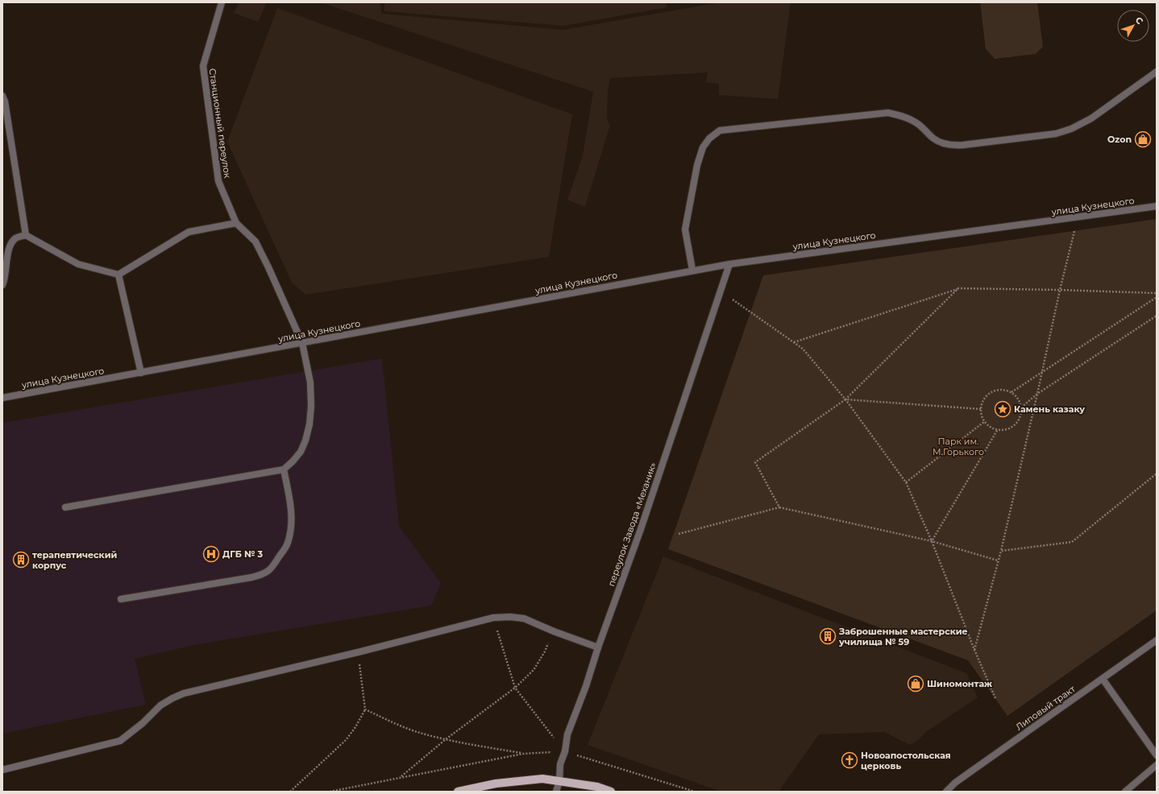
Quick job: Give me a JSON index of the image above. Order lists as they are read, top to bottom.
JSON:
{
  "streets": {
    "street": [
      "Станционный переулок",
      "улица Кузнецкого",
      "переулок Завода «Механик»",
      "Липовый тракт"
    ]
  },
  "crossings": [
    ["Станционный переулок", "улица Кузнецкого"],
    ["улица Кузнецкого", "переулок Завода «Механик»"]
  ],
  "parks": ["Парк им. М.Горького"],
  "places": {
    "shop": ["Ozon", "Шиномонтаж"],
    "place": ["Камень казаку"],
    "hospital": ["ДГБ № 3"],
    "building": ["терапевтический корпус", "Заброшенные мастерские училища № 59"],
    "church": ["Новоапостольская церковь"]
  },
  "north": "top right"
}
